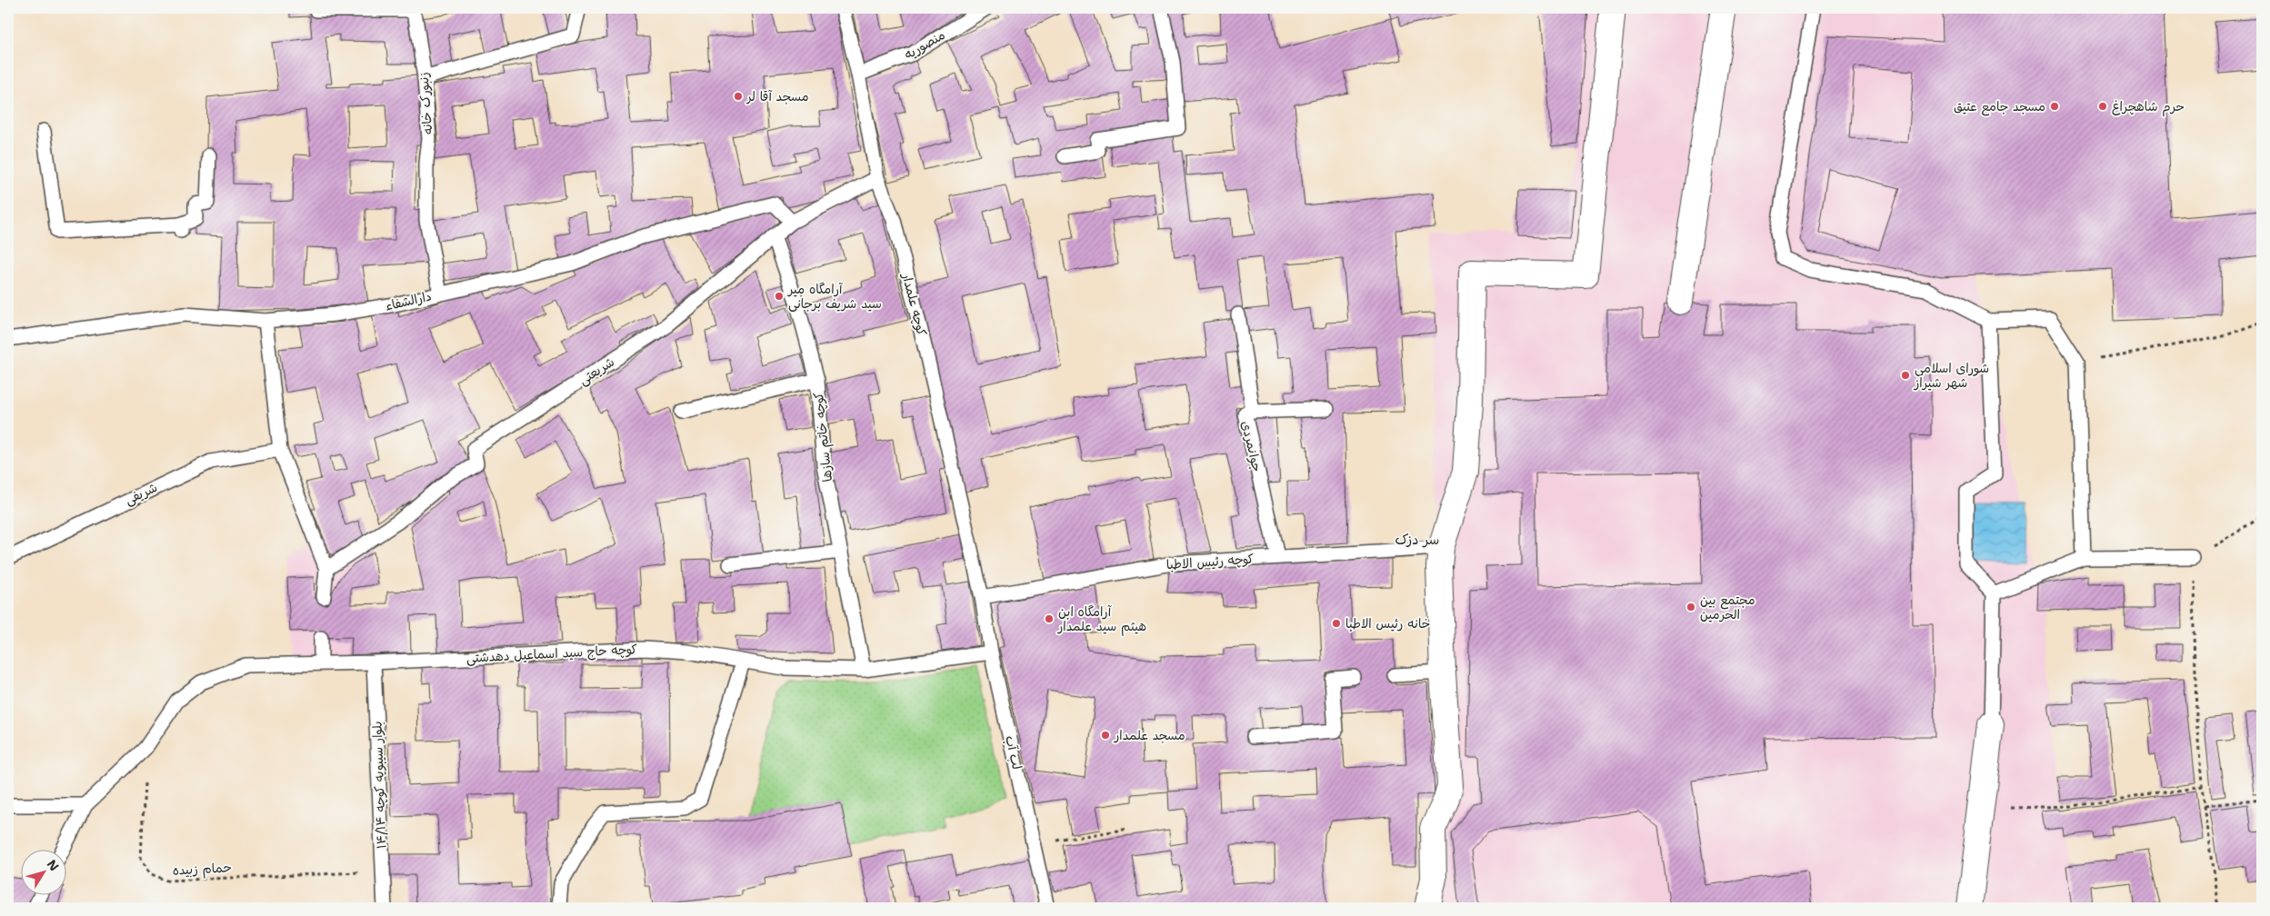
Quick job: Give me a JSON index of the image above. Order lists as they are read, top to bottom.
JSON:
{
  "streets": {
    "lane": [
      "منصوریه",
      "زنبورک خانه",
      "دارالشفاء",
      "کوچه علمدار",
      "شریعتی",
      "کوچه خاتم سازها",
      "جوانمردی",
      "شریفی",
      "کوچه رئیس الاطبا",
      "کوچه حاج سید اسماعیل دهدشتی",
      "لب آب",
      "بلوار سیبویه کوچه ۱۴/۱۴"
    ],
    "path": ["حمام زبیده"]
  },
  "crossings": [
    ["منصوریه", "کوچه علمدار"],
    ["زنبورک خانه", "دارالشفاء"],
    ["دارالشفاء", "شریعتی"],
    ["کوچه علمدار", "شریعتی"],
    ["کوچه علمدار", "کوچه رئیس الاطبا"],
    ["کوچه علمدار", "لب آب"],
    ["شریعتی", "کوچه خاتم سازها"],
    ["کوچه خاتم سازها", "کوچه حاج سید اسماعیل دهدشتی"],
    ["جوانمردی", "کوچه رئیس الاطبا"],
    ["کوچه رئیس الاطبا", "لب آب"],
    ["کوچه حاج سید اسماعیل دهدشتی", "لب آب"],
    ["کوچه حاج سید اسماعیل دهدشتی", "بلوار سیبویه کوچه ۱۴/۱۴"],
    ["کوچه حاج سید اسماعیل دهدشتی", "حمام زبیده"],
    ["بلوار سیبویه کوچه ۱۴/۱۴", "حمام زبیده"]
  ],
  "districts": ["سر دزک"],
  "places": [
    "مسجد آقا لر",
    "مسجد جامع عتیق",
    "حرم شاهچراغ",
    "آرامگاه میر سید شریف برجانی",
    "شورای اسلامی شهر شیراز",
    "مجتمع بین الحرمین",
    "آرامگاه ابن هیثم سید علمدار",
    "خانه رئیس الاطبا",
    "مسجد علمدار"
  ],
  "north": "top right"
}
